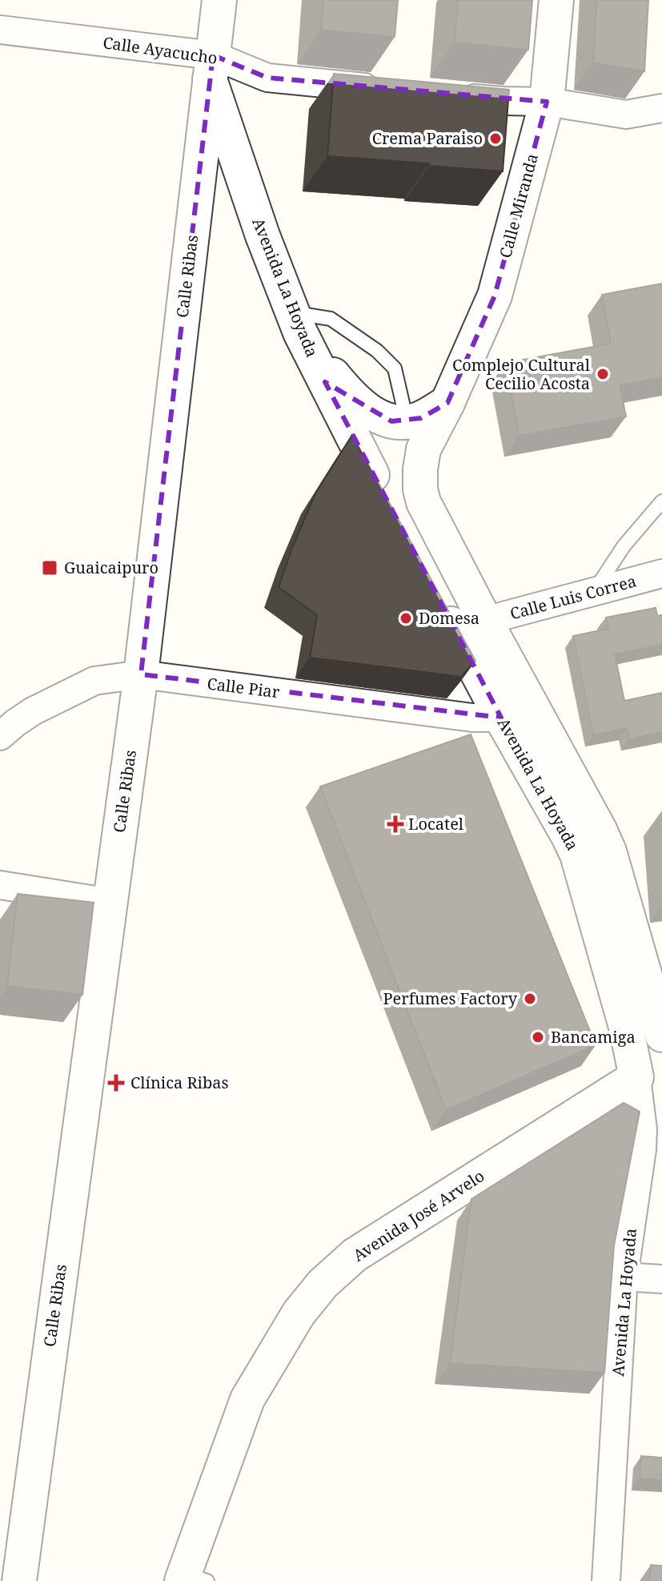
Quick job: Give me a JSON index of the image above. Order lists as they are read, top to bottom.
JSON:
{
  "streets": {
    "street": [
      "Calle Ayacucho",
      "Calle Miranda",
      "Calle Ribas",
      "Avenida La Hoyada",
      "Calle Luis Correa",
      "Calle Piar",
      "Avenida José Arvelo"
    ]
  },
  "crossings": [
    ["Calle Ayacucho", "Calle Ribas"],
    ["Calle Ayacucho", "Avenida La Hoyada"],
    ["Calle Miranda", "Avenida La Hoyada"],
    ["Calle Ribas", "Avenida La Hoyada"],
    ["Calle Ribas", "Calle Piar"],
    ["Avenida La Hoyada", "Calle Luis Correa"],
    ["Avenida La Hoyada", "Calle Piar"],
    ["Avenida La Hoyada", "Avenida José Arvelo"]
  ],
  "places": {
    "other": [
      "Crema Paraiso",
      "Complejo Cultural Cecilio Acosta",
      "Domesa",
      "Perfumes Factory",
      "Bancamiga"
    ],
    "transit": ["Guaicaipuro"],
    "health": ["Locatel", "Clínica Ribas"]
  }
}
